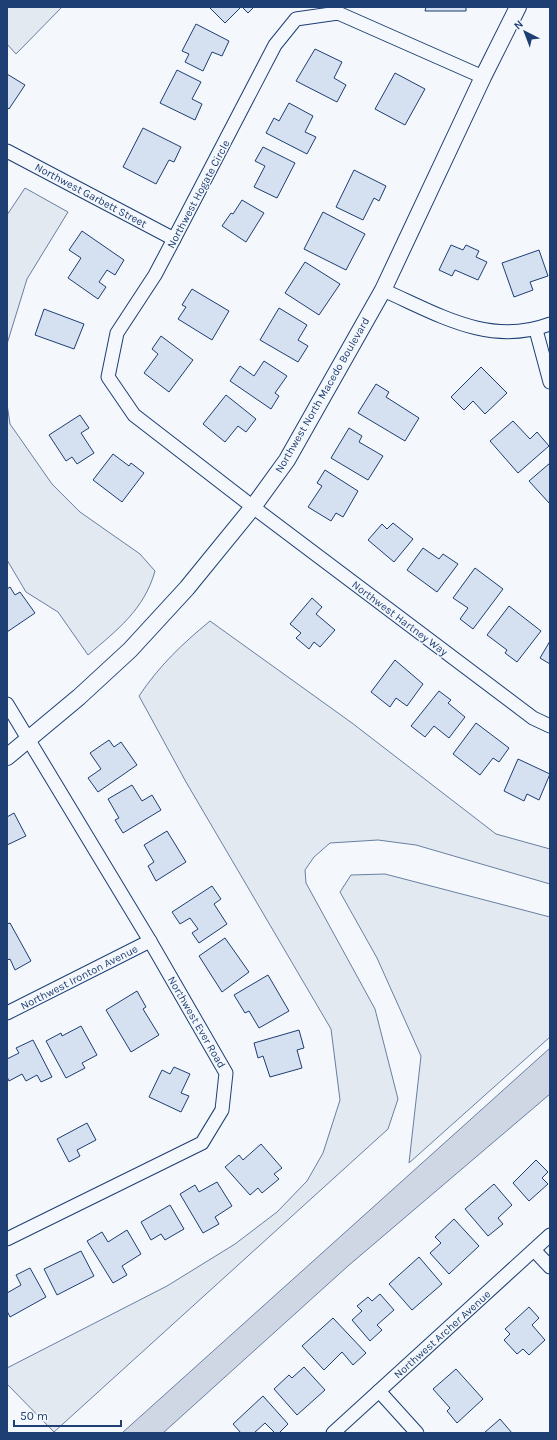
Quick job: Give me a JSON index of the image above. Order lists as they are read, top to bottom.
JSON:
{
  "streets": {
    "street": [
      "Northwest Hogate Circle",
      "Northwest Garbett Street",
      "Northwest North Macedo Boulevard",
      "Northwest Hartney Way",
      "Northwest Ironton Avenue",
      "Northwest Ever Road",
      "Northwest Archer Avenue"
    ]
  },
  "crossings": [
    ["Northwest Hogate Circle", "Northwest Garbett Street"],
    ["Northwest Hogate Circle", "Northwest North Macedo Boulevard"],
    ["Northwest Hogate Circle", "Northwest Hartney Way"],
    ["Northwest North Macedo Boulevard", "Northwest Hartney Way"],
    ["Northwest North Macedo Boulevard", "Northwest Ever Road"],
    ["Northwest Ironton Avenue", "Northwest Ever Road"]
  ],
  "scale_bar": "50 m",
  "north": "top left"
}
